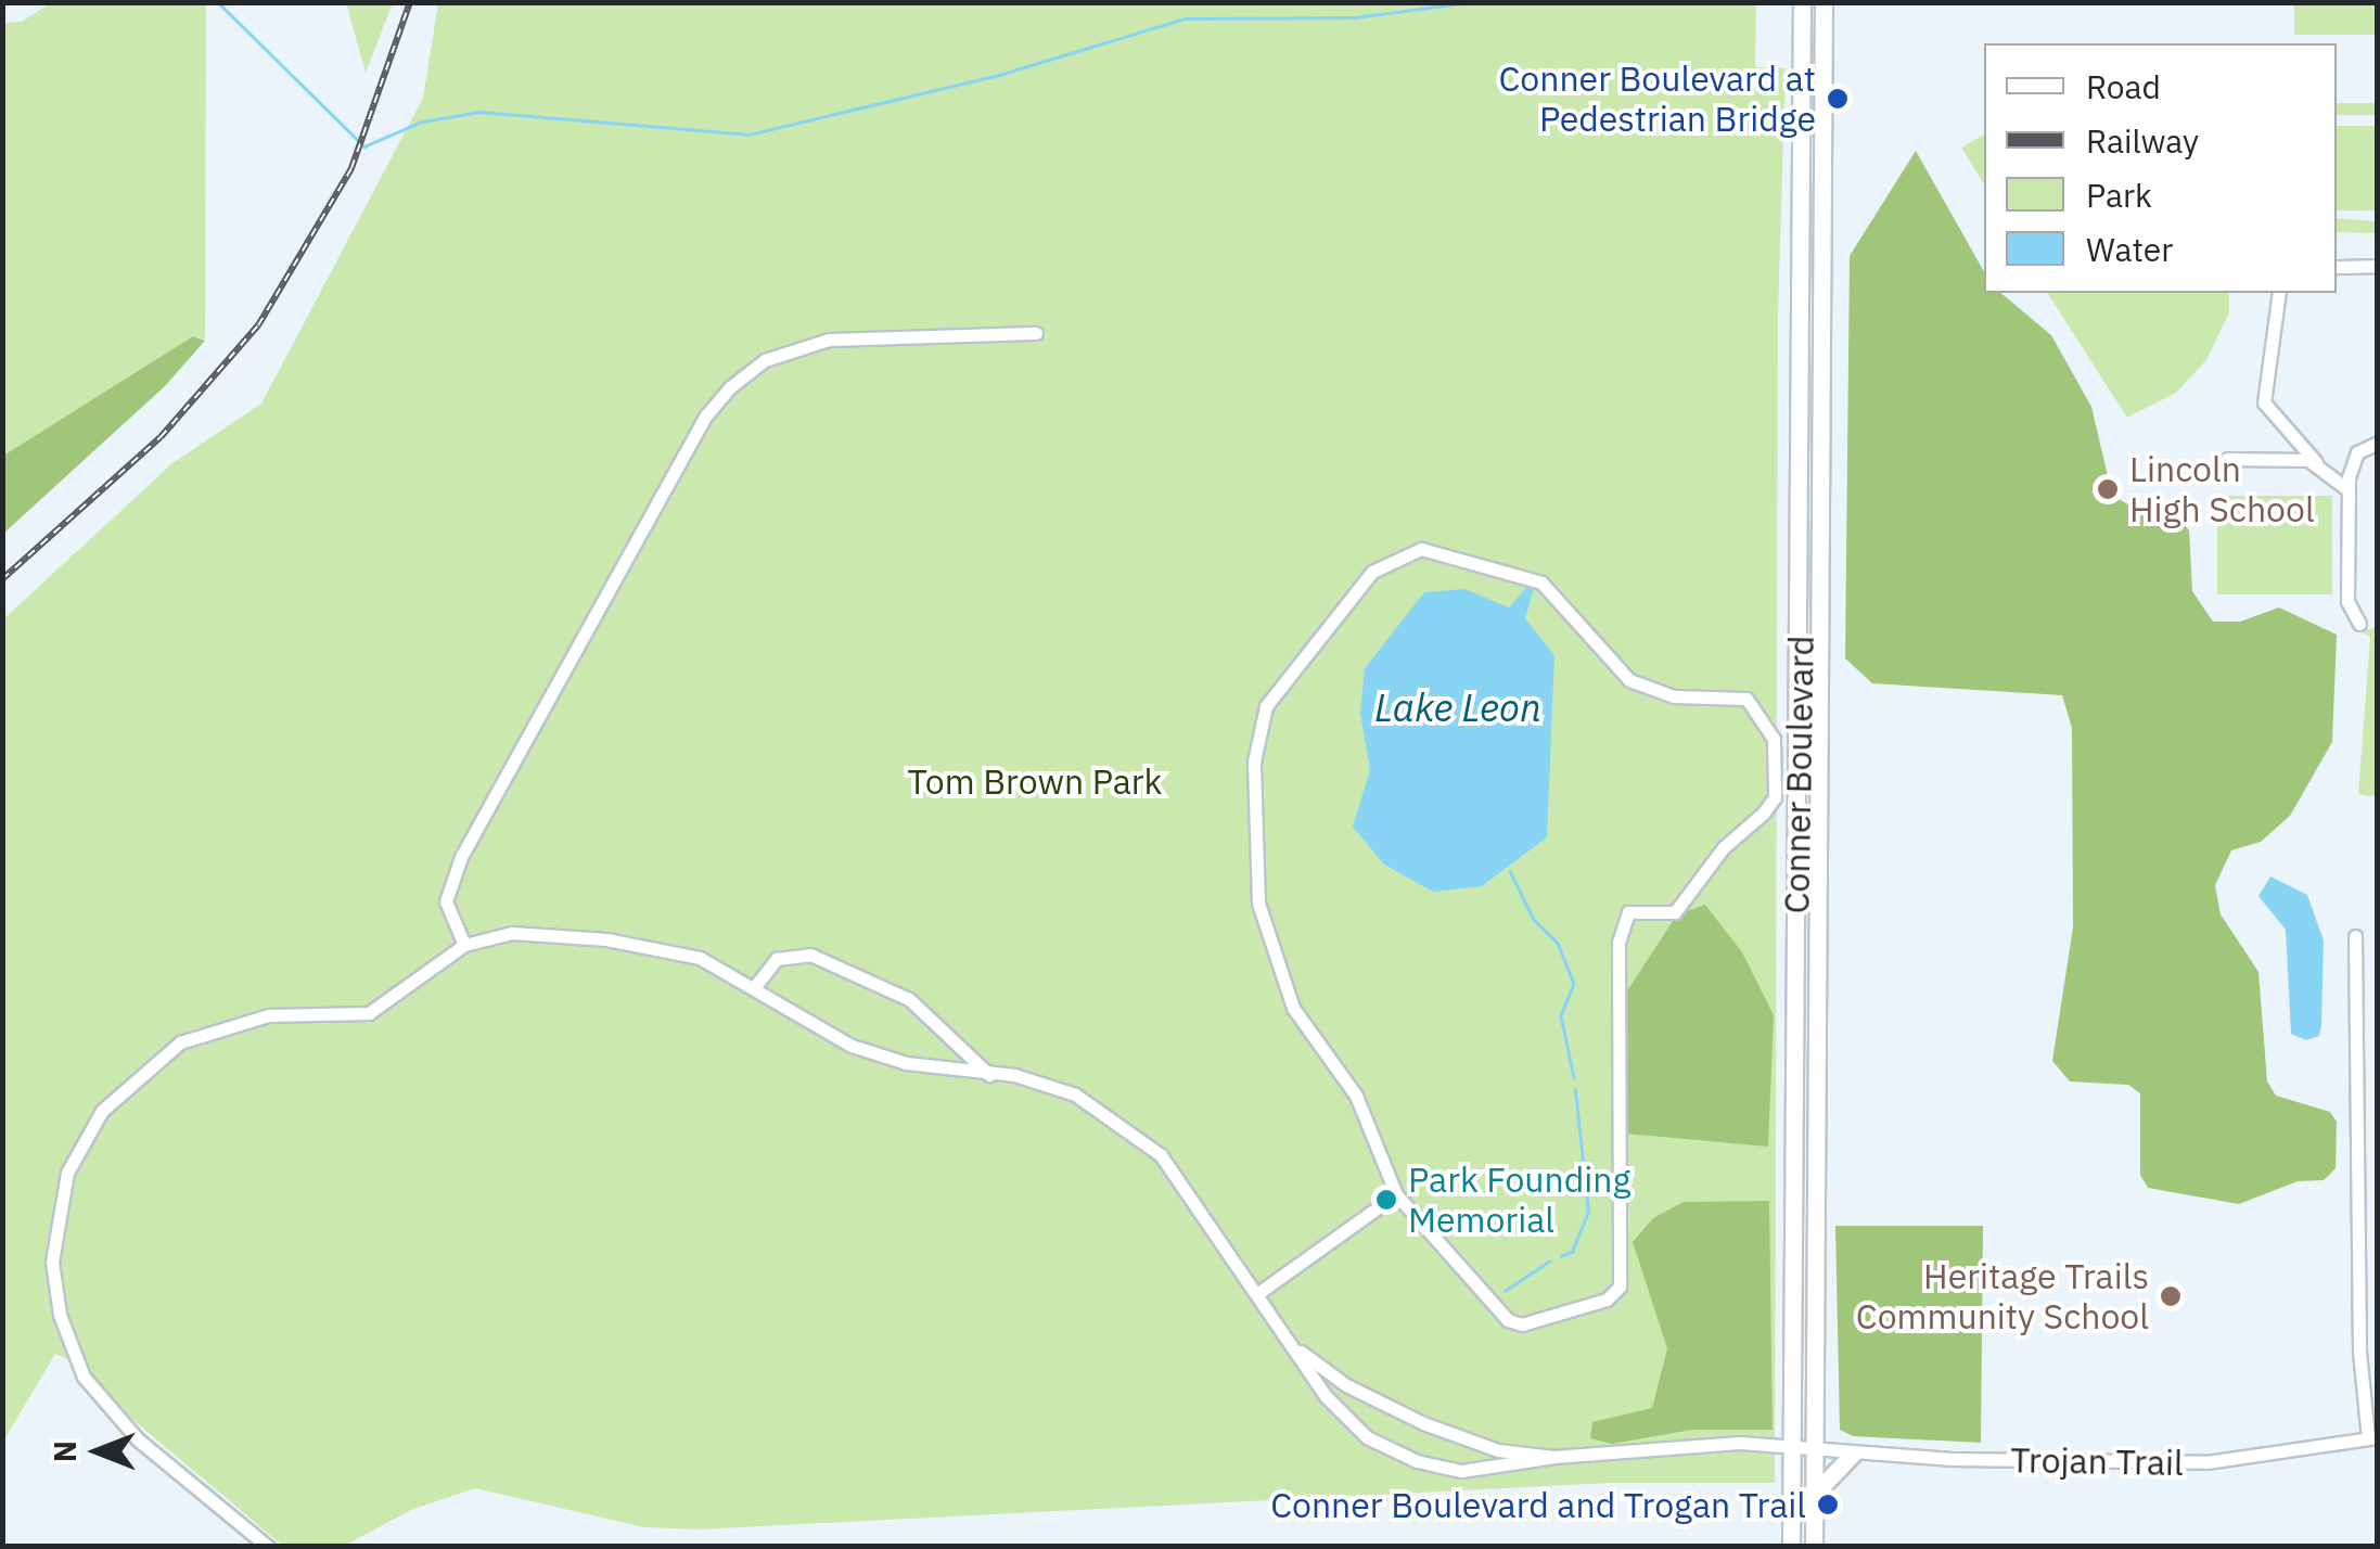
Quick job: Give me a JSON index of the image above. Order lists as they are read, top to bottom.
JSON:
{
  "streets": {
    "main road": ["Conner Boulevard"],
    "street": ["Trojan Trail"]
  },
  "crossings": [
    ["Conner Boulevard", "Trojan Trail"]
  ],
  "water": ["Lake Leon"],
  "parks": ["Tom Brown Park"],
  "places": [
    "Conner Boulevard at Pedestrian Bridge",
    "Lincoln High School",
    "Park Founding Memorial",
    "Heritage Trails Community School",
    "Conner Boulevard and Trogan Trail"
  ],
  "legend": [
    "Road",
    "Railway",
    "Park",
    "Water"
  ],
  "north": "left"
}
